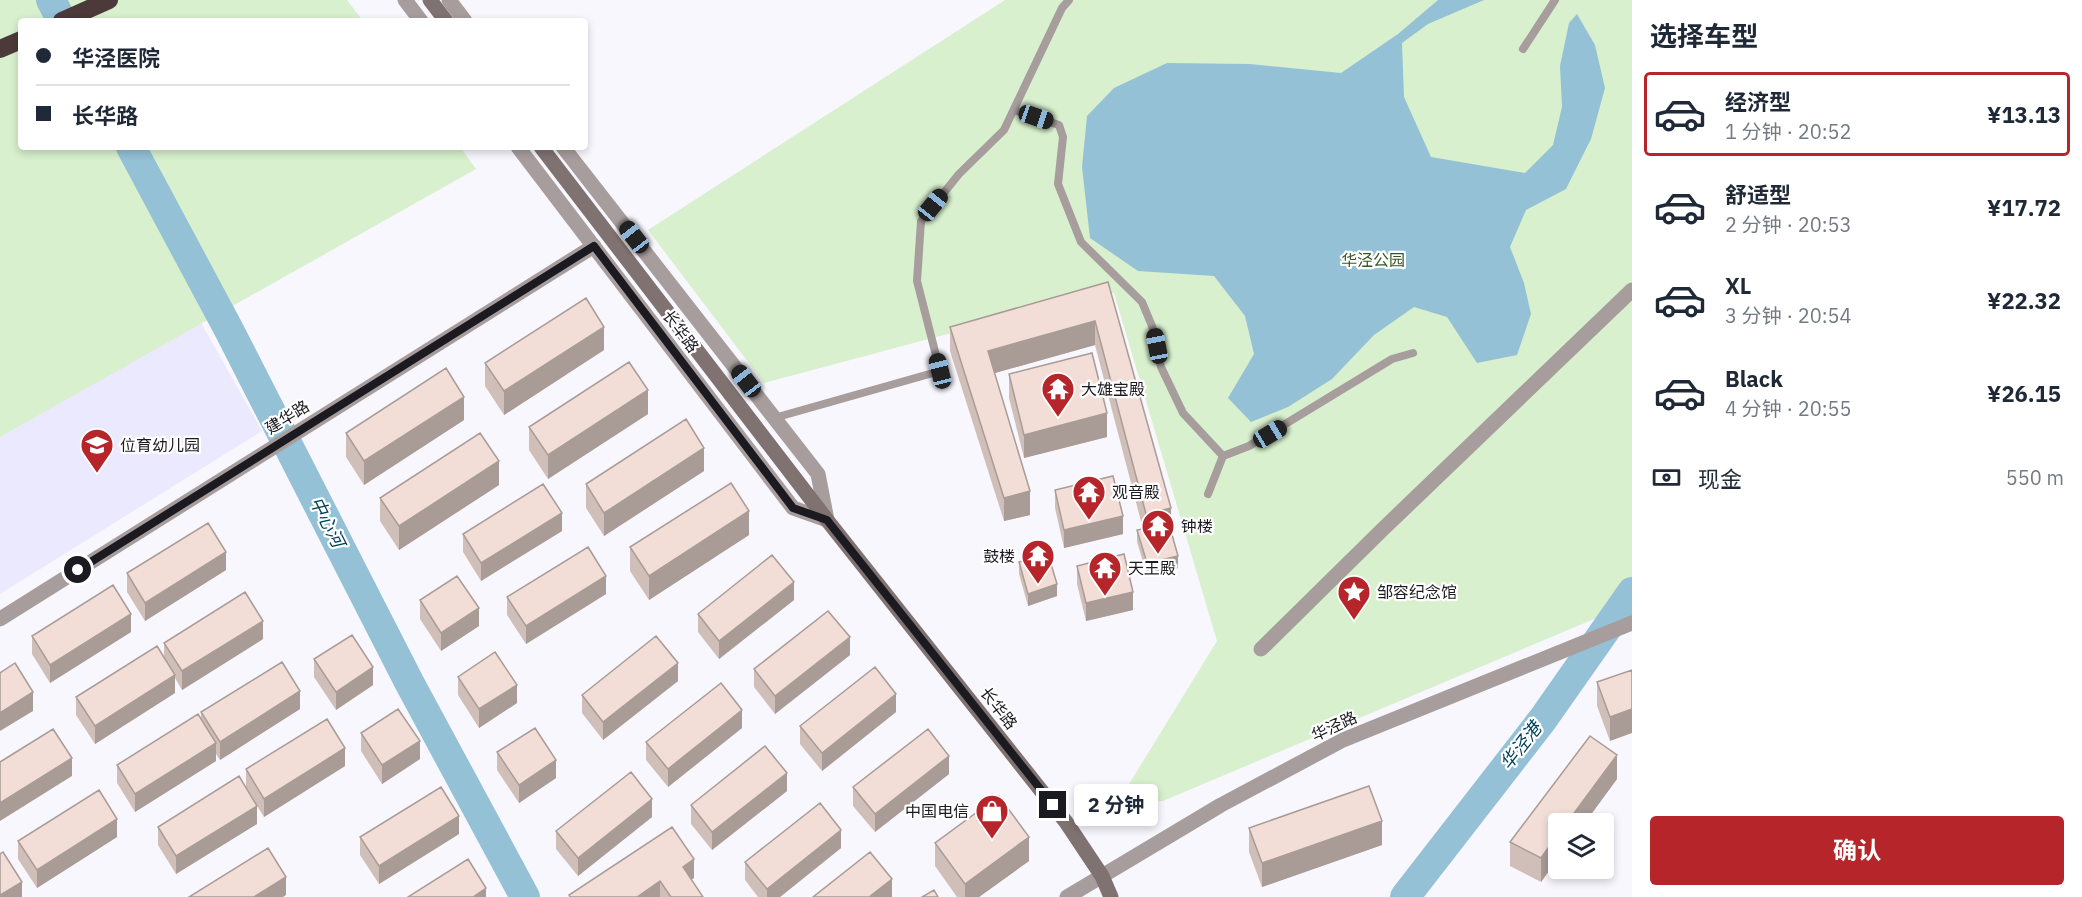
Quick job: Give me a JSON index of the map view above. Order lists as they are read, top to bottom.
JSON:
{
  "streets": {
    "street": ["长华路", "建华路", "华泾路"]
  },
  "crossings": [
    ["长华路", "建华路"],
    ["长华路", "华泾路"]
  ],
  "water": ["中心河", "华泾港"],
  "parks": ["华泾公园"],
  "places": {
    "temple": [
      "大雄宝殿",
      "观音殿",
      "钟楼",
      "鼓楼",
      "天王殿"
    ],
    "school or university": ["位育幼儿园"],
    "place": ["邹容纪念馆"],
    "shop": ["中国电信"]
  },
  "page": {
    "heading": "选择车型",
    "banner": ["华泾医院", "长华路"],
    "list": [
      {
        "name": "经济型",
        "note": "1 分钟 · 20:52",
        "value": "¥13.13"
      },
      {
        "name": "舒适型",
        "note": "2 分钟 · 20:53",
        "value": "¥17.72"
      },
      {
        "name": "XL",
        "note": "3 分钟 · 20:54",
        "value": "¥22.32"
      },
      {
        "name": "Black",
        "note": "4 分钟 · 20:55",
        "value": "¥26.15"
      }
    ],
    "pay": ["现金", "550 m"],
    "bubble": "2 分钟",
    "buttons": "确认"
  }
}
